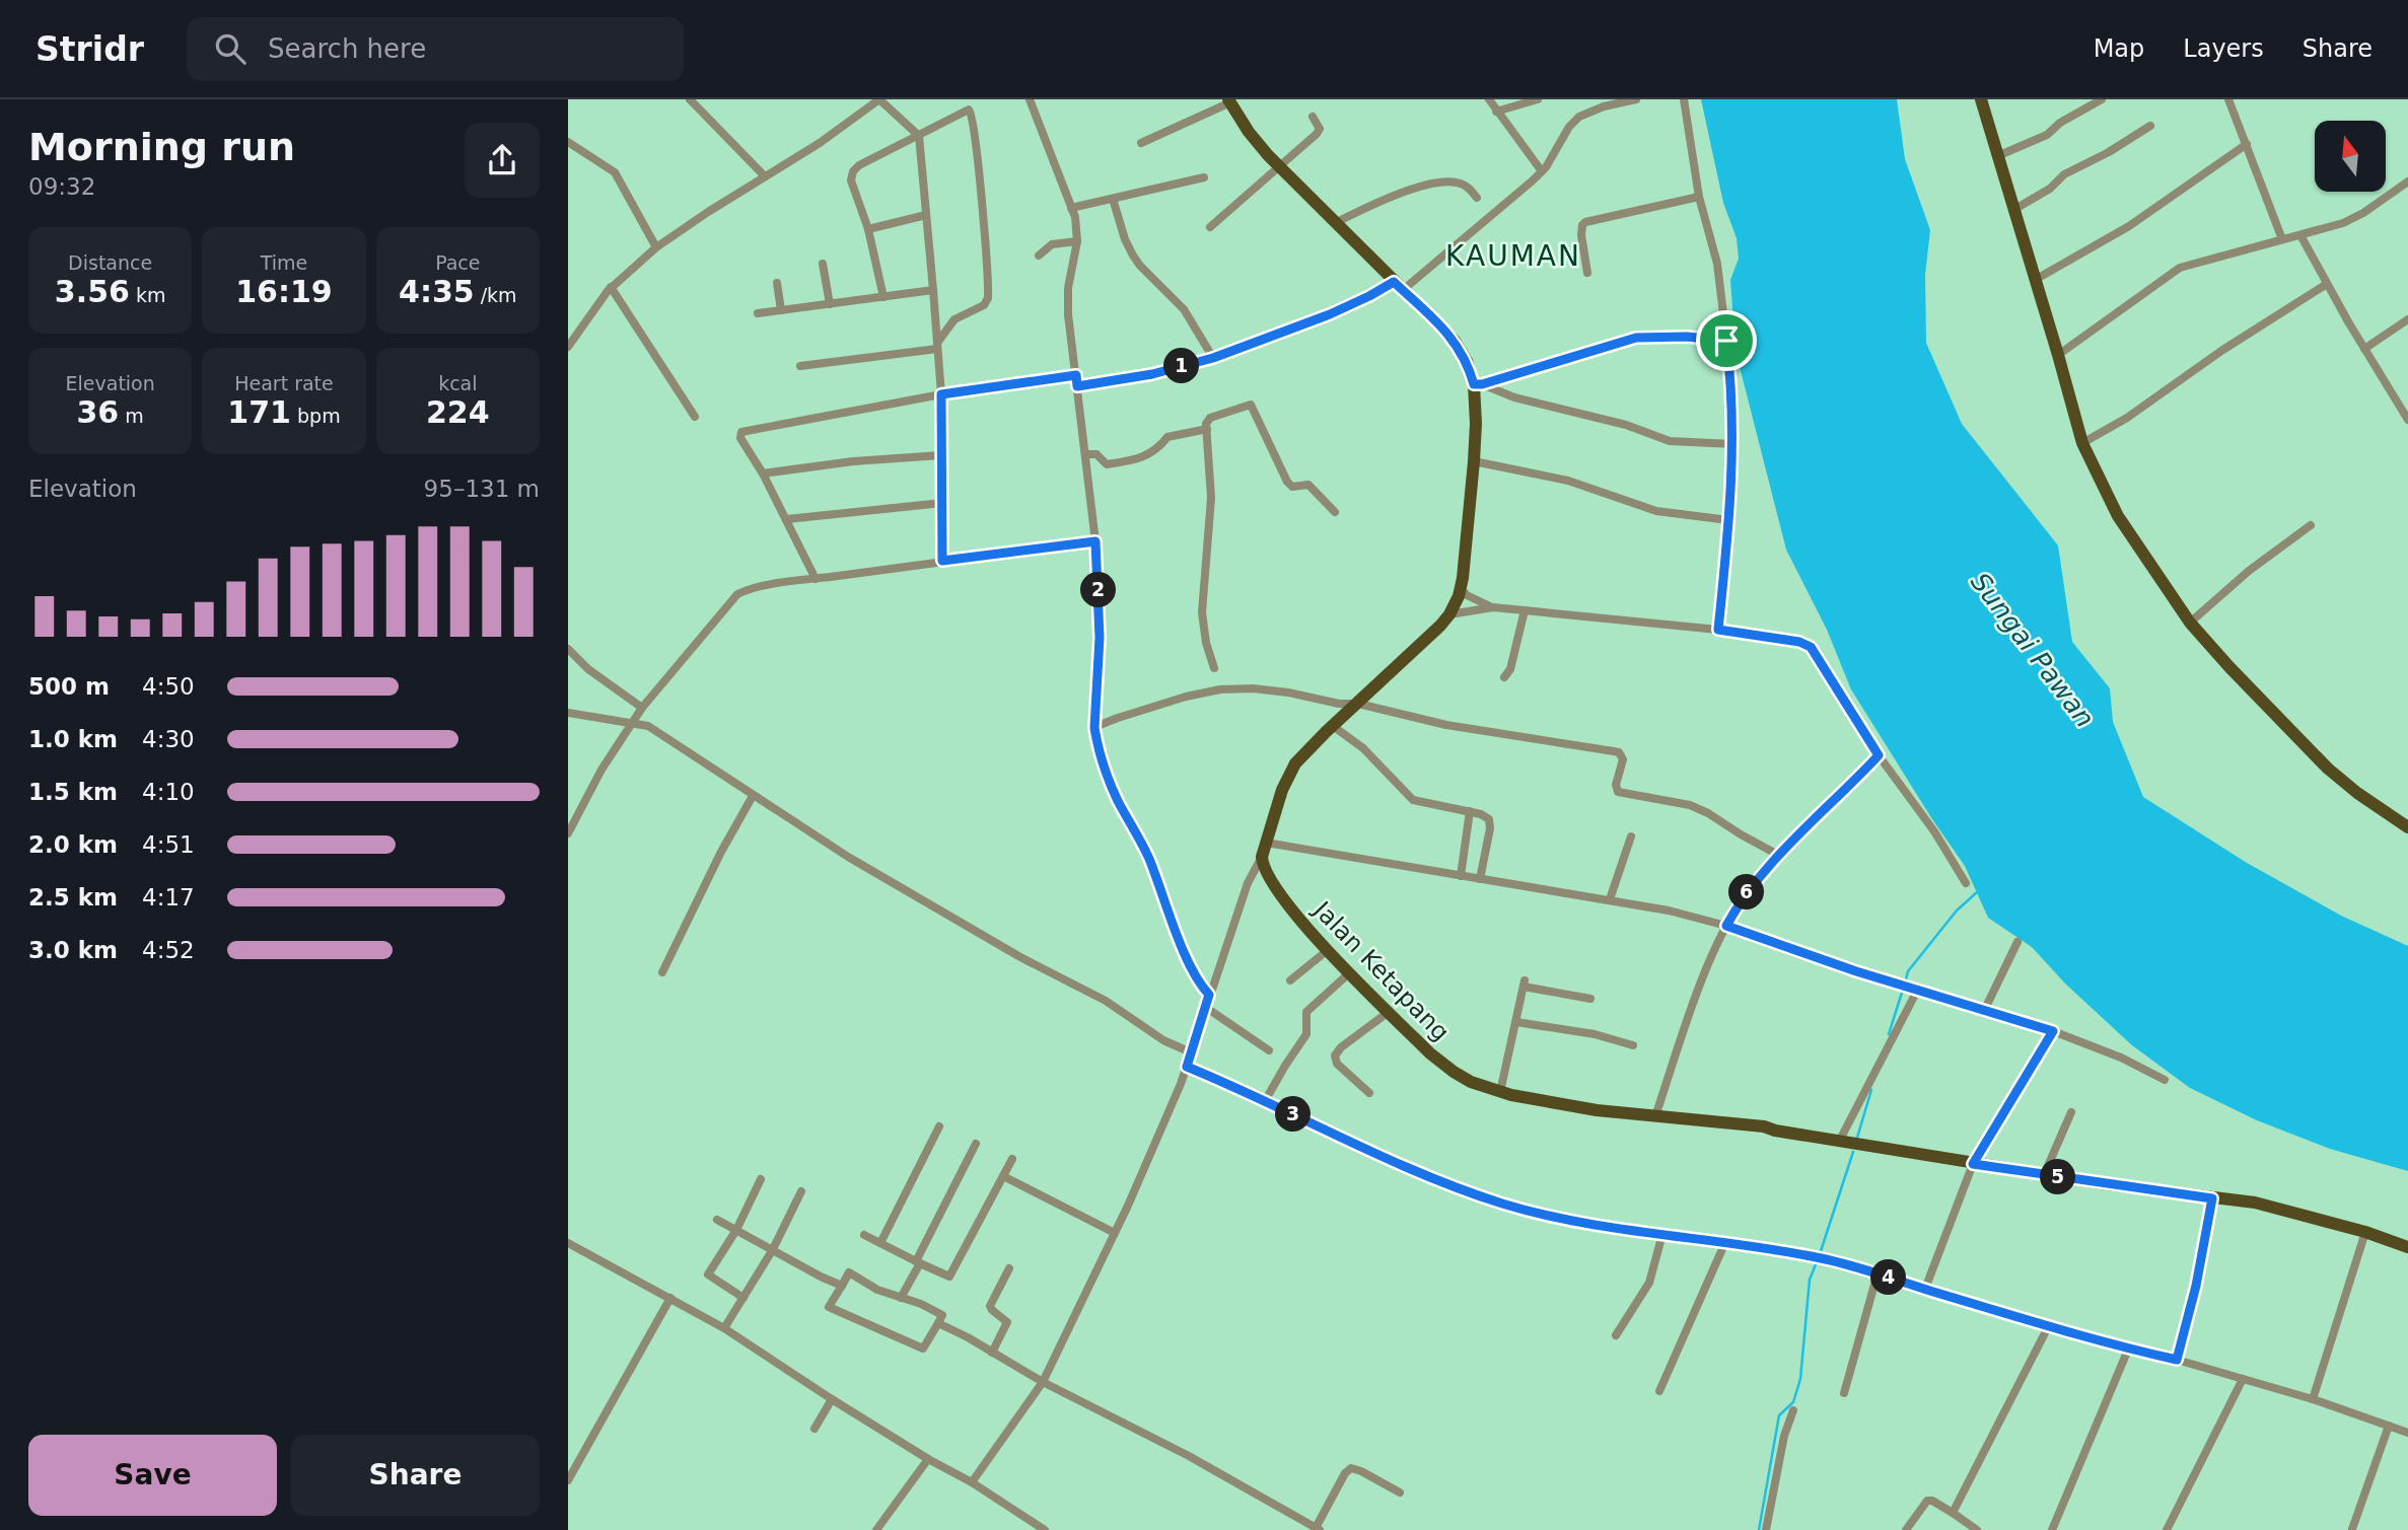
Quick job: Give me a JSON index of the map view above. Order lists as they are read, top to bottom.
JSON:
{
  "streets": {
    "main road": ["Jalan Ketapang"]
  },
  "districts": ["KAUMAN"],
  "water": ["Sungai Pawan"],
  "north": "top",
  "page": {
    "header": "Stridr",
    "search": "Search here",
    "nav": ["Map", "Layers", "Share"],
    "heading": ["Morning run", "09:32"],
    "stats": [
      ["Distance", "3.56 km"],
      ["Time", "16:19"],
      ["Pace", "4:35 /km"],
      ["Elevation", "36 m"],
      ["Heart rate", "171 bpm"],
      ["kcal", "224"]
    ],
    "pins": [
      "1",
      "2",
      "6",
      "3",
      "5",
      "4"
    ],
    "chart": ["Elevation", "95–131 m"],
    "list": [
      {
        "name": "500 m",
        "note": "4:50"
      },
      {
        "name": "1.0 km",
        "note": "4:30"
      },
      {
        "name": "1.5 km",
        "note": "4:10"
      },
      {
        "name": "2.0 km",
        "note": "4:51"
      },
      {
        "name": "2.5 km",
        "note": "4:17"
      },
      {
        "name": "3.0 km",
        "note": "4:52"
      }
    ],
    "buttons": ["Save", "Share"]
  }
}
